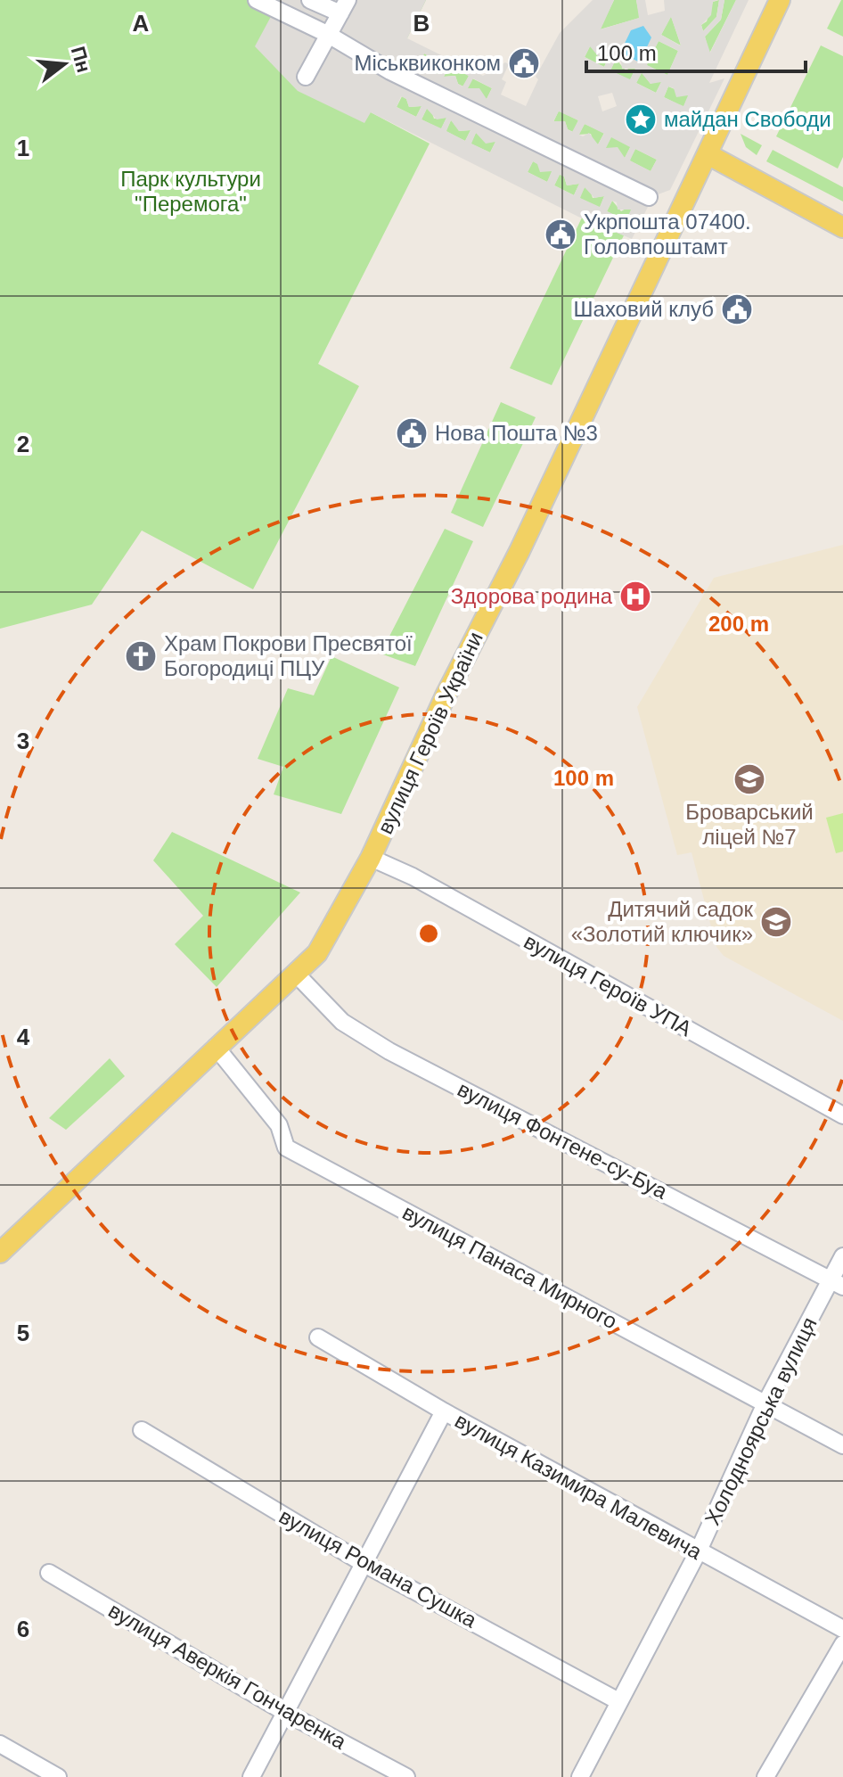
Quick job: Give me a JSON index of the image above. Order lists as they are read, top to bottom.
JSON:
{
  "streets": {
    "main road": ["вулиця Героїв України"],
    "street": [
      "вулиця Героїв УПА",
      "вулиця Фонтене-су-Буа",
      "вулиця Панаса Мирного",
      "Холодноярська вулиця",
      "вулиця Казимира Малевича",
      "вулиця Романа Сушка",
      "вулиця Аверкія Гончаренка"
    ]
  },
  "crossings": [
    ["вулиця Героїв України", "вулиця Героїв УПА"],
    ["вулиця Героїв України", "вулиця Фонтене-су-Буа"],
    ["вулиця Героїв України", "вулиця Панаса Мирного"],
    ["вулиця Фонтене-су-Буа", "Холодноярська вулиця"],
    ["вулиця Панаса Мирного", "Холодноярська вулиця"],
    ["Холодноярська вулиця", "вулиця Казимира Малевича"],
    ["Холодноярська вулиця", "вулиця Романа Сушка"]
  ],
  "parks": ["Парк культури \"Перемога\""],
  "places": {
    "public building": [
      "Міськвиконком",
      "Укрпошта 07400. Головпоштамт",
      "Шаховий клуб",
      "Нова Пошта №3"
    ],
    "place": ["майдан Свободи"],
    "hospital": ["Здорова родина"],
    "church": ["Храм Покрови Пресвятої Богородиці ПЦУ"],
    "school or university": ["Броварський ліцей №7", "Дитячий садок «Золотий ключик»"]
  },
  "scale_bar": "100 m",
  "north": "right",
  "grid": {
    "columns": ["A", "B"],
    "rows": [
      "1",
      "2",
      "3",
      "4",
      "5",
      "6"
    ]
  },
  "rings": ["200 m", "100 m"]
}
